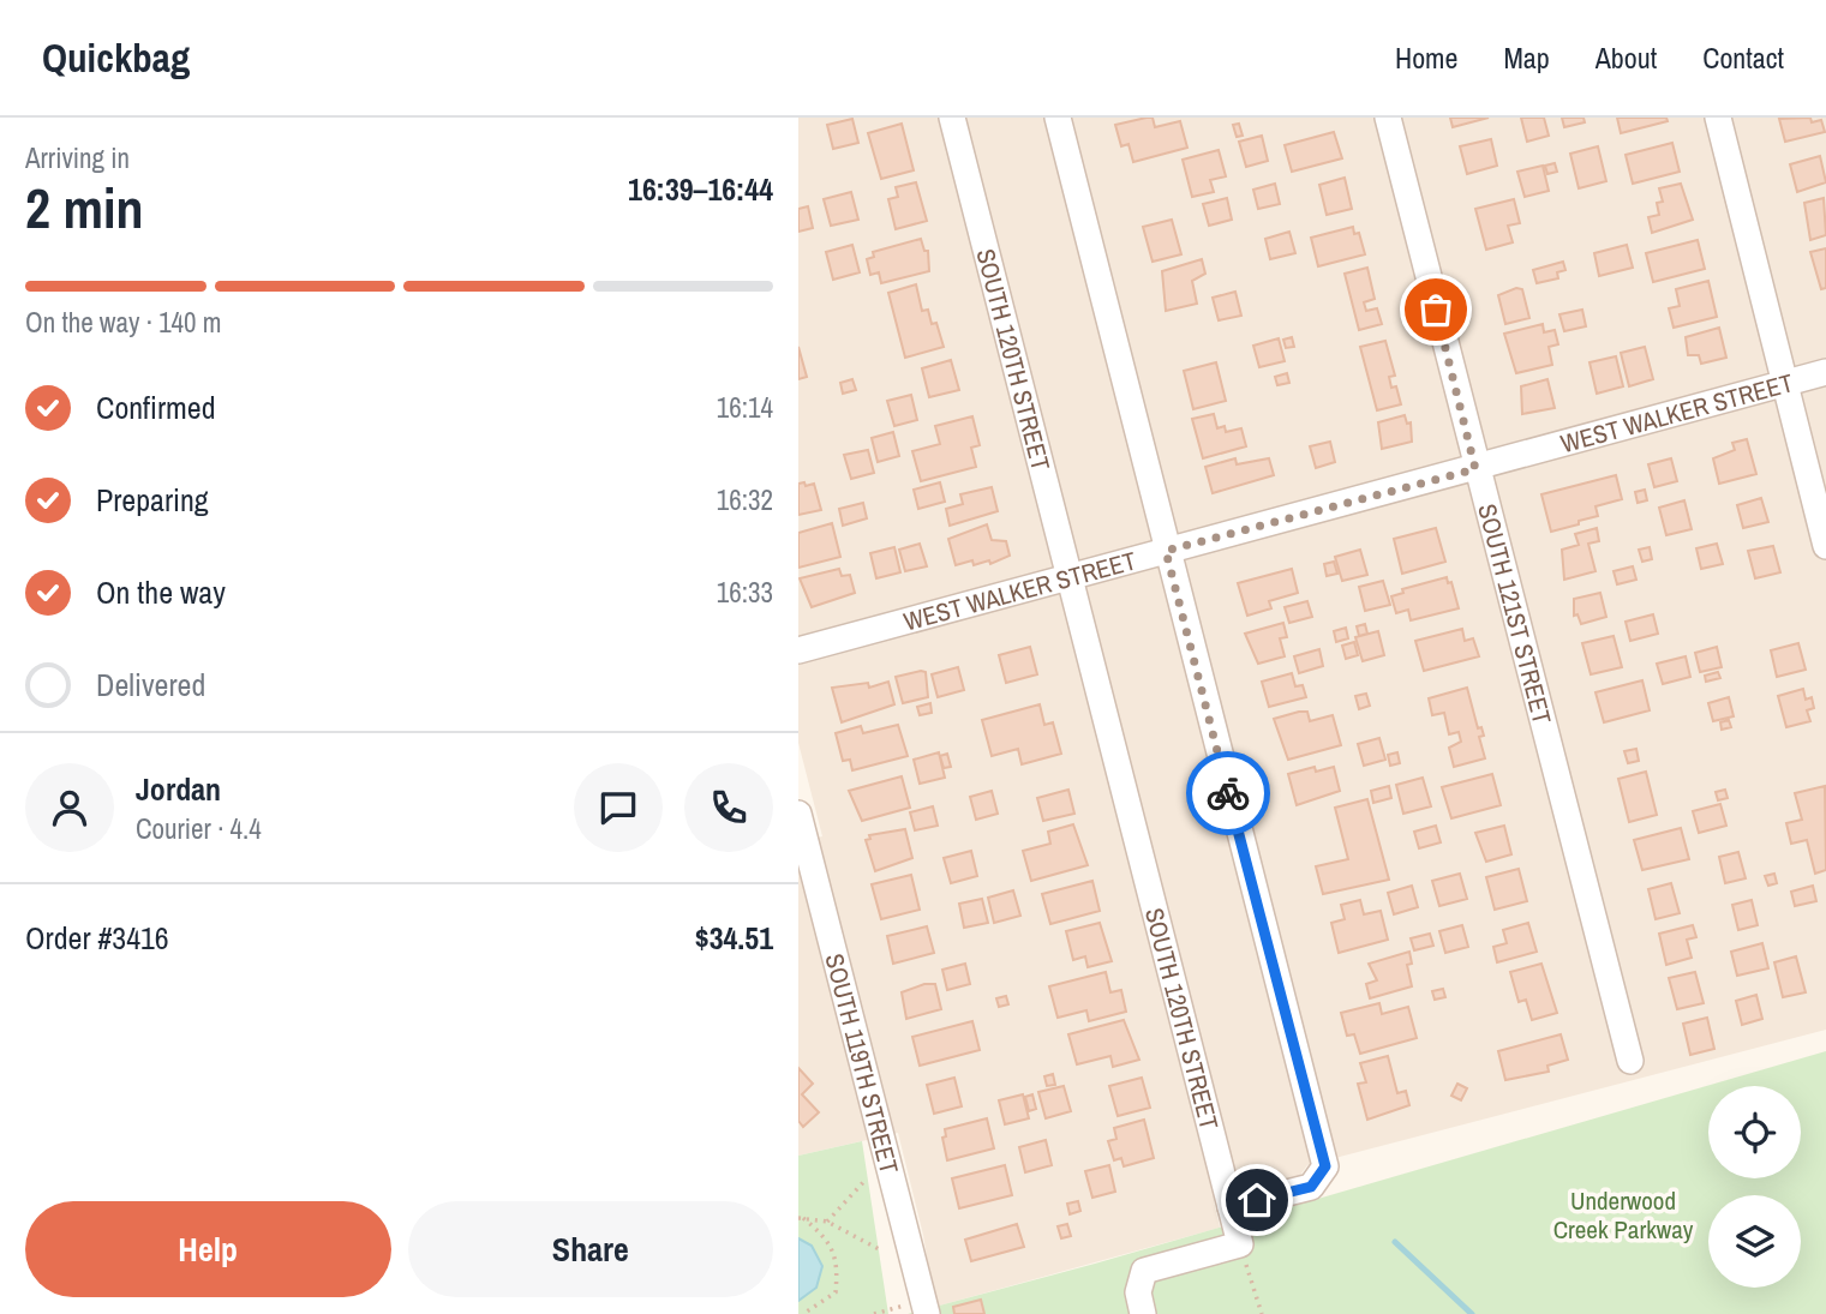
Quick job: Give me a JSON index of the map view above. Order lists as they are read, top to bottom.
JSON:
{
  "streets": {
    "street": [
      "SOUTH 120TH STREET",
      "WEST WALKER STREET",
      "SOUTH 121ST STREET",
      "SOUTH 119TH STREET"
    ]
  },
  "crossings": [
    ["SOUTH 120TH STREET", "WEST WALKER STREET"],
    ["WEST WALKER STREET", "SOUTH 121ST STREET"]
  ],
  "parks": ["Underwood Creek Parkway"],
  "page": {
    "header": "Quickbag",
    "nav": [
      "Home",
      "Map",
      "About",
      "Contact"
    ],
    "heading": ["2 min", "Arriving in", "16:39–16:44"],
    "panel": [
      "Jordan",
      "Courier · 4.4",
      "Order #3416",
      "$34.51"
    ],
    "bar": "On the way · 140 m",
    "list": [
      ["Confirmed", "16:14"],
      ["Preparing", "16:32"],
      ["On the way", "16:33"],
      "Delivered"
    ],
    "buttons": ["Help", "Share"]
  }
}
